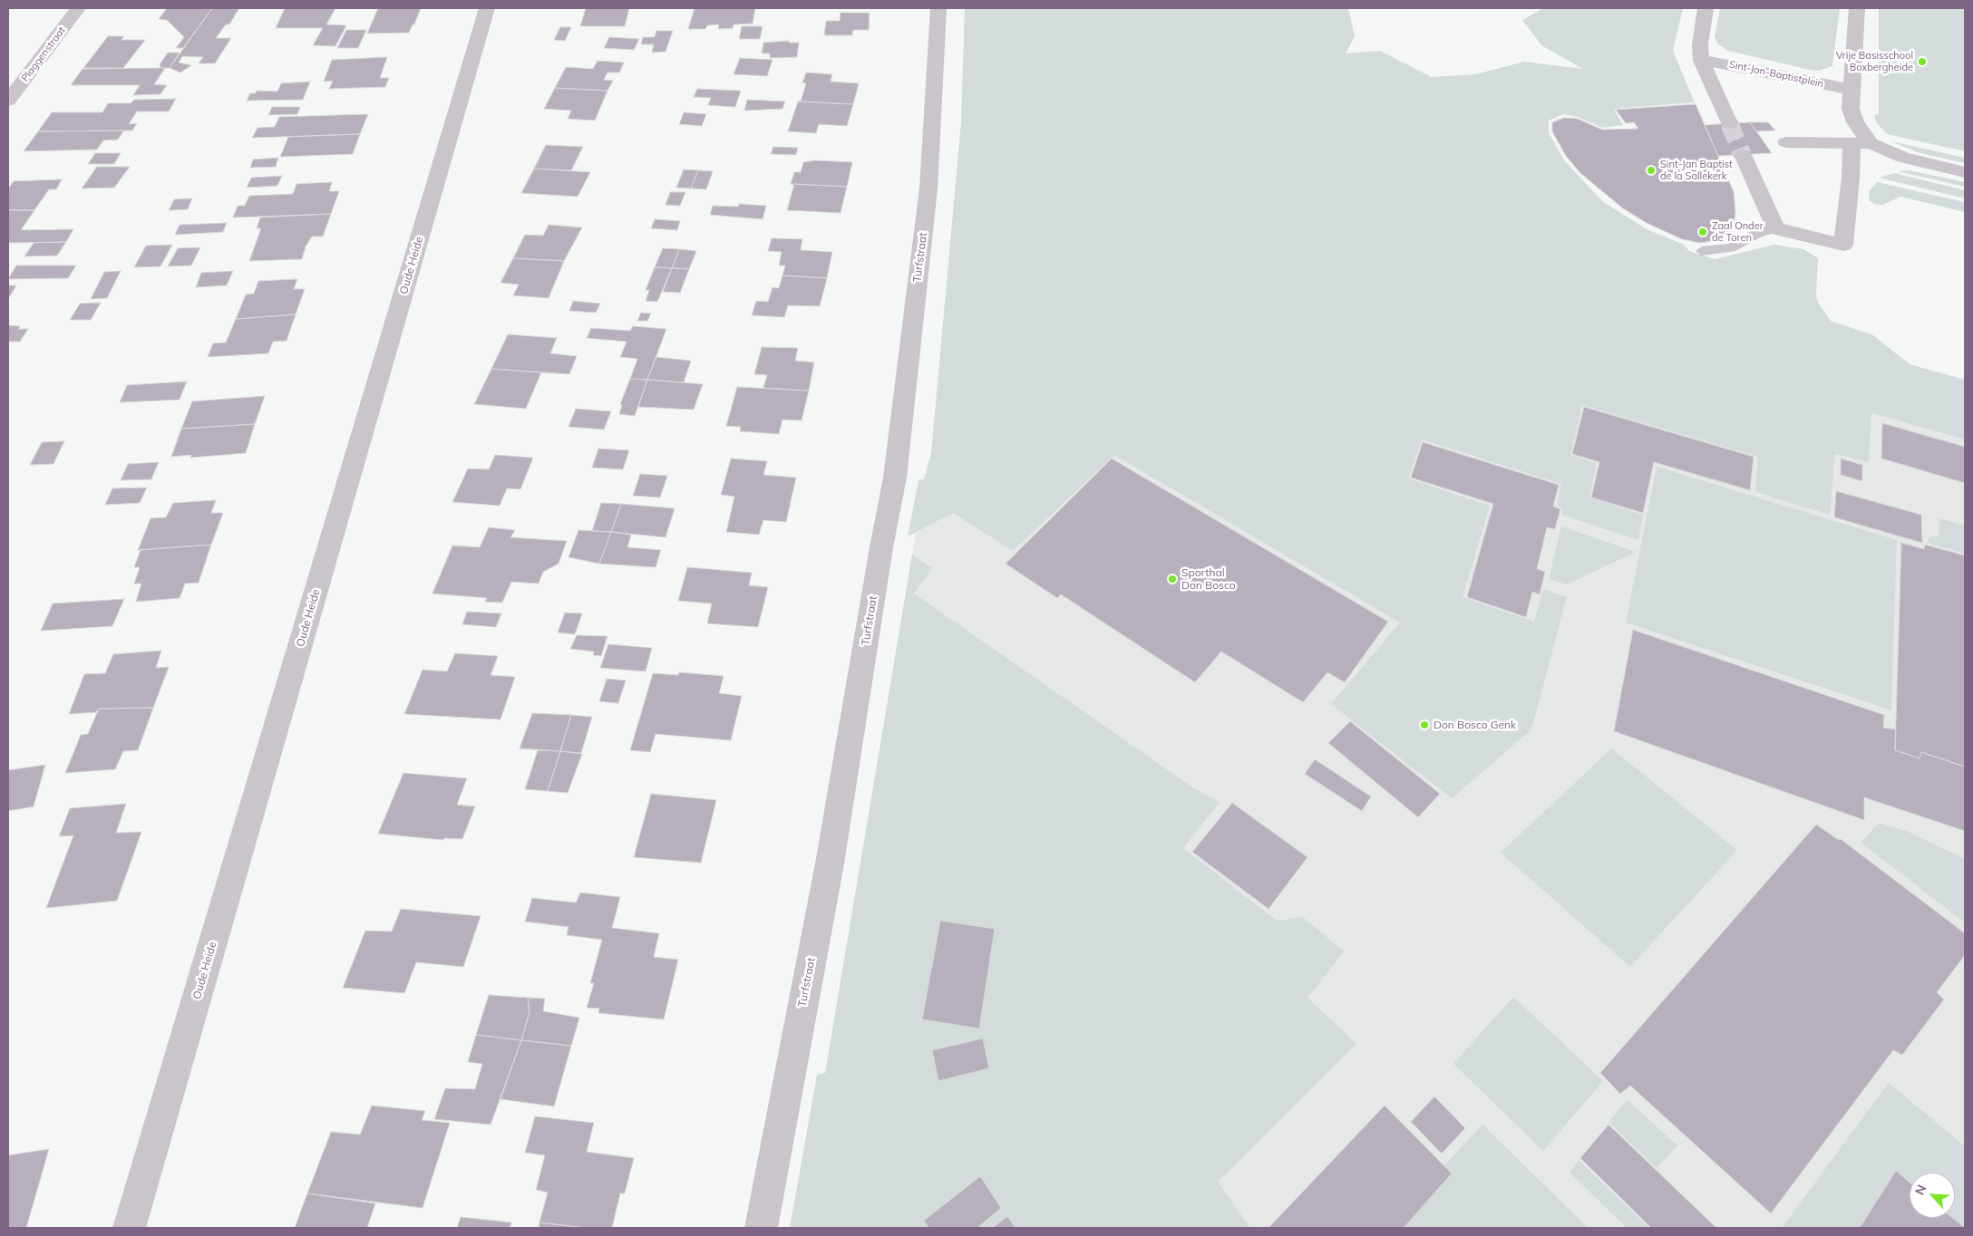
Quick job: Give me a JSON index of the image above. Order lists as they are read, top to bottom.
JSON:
{
  "streets": {
    "street": [
      "Plaggenstraat",
      "Sint-Jan-Baptistplein",
      "Turfstraat",
      "Oude Heide"
    ]
  },
  "places": [
    "Vrije Basisschool Boxbergheide",
    "Sint-Jan Baptist de la Sallekerk",
    "Zaal Onder de Toren",
    "Sporthal Don Bosco",
    "Don Bosco Genk"
  ],
  "north": "top left"
}
